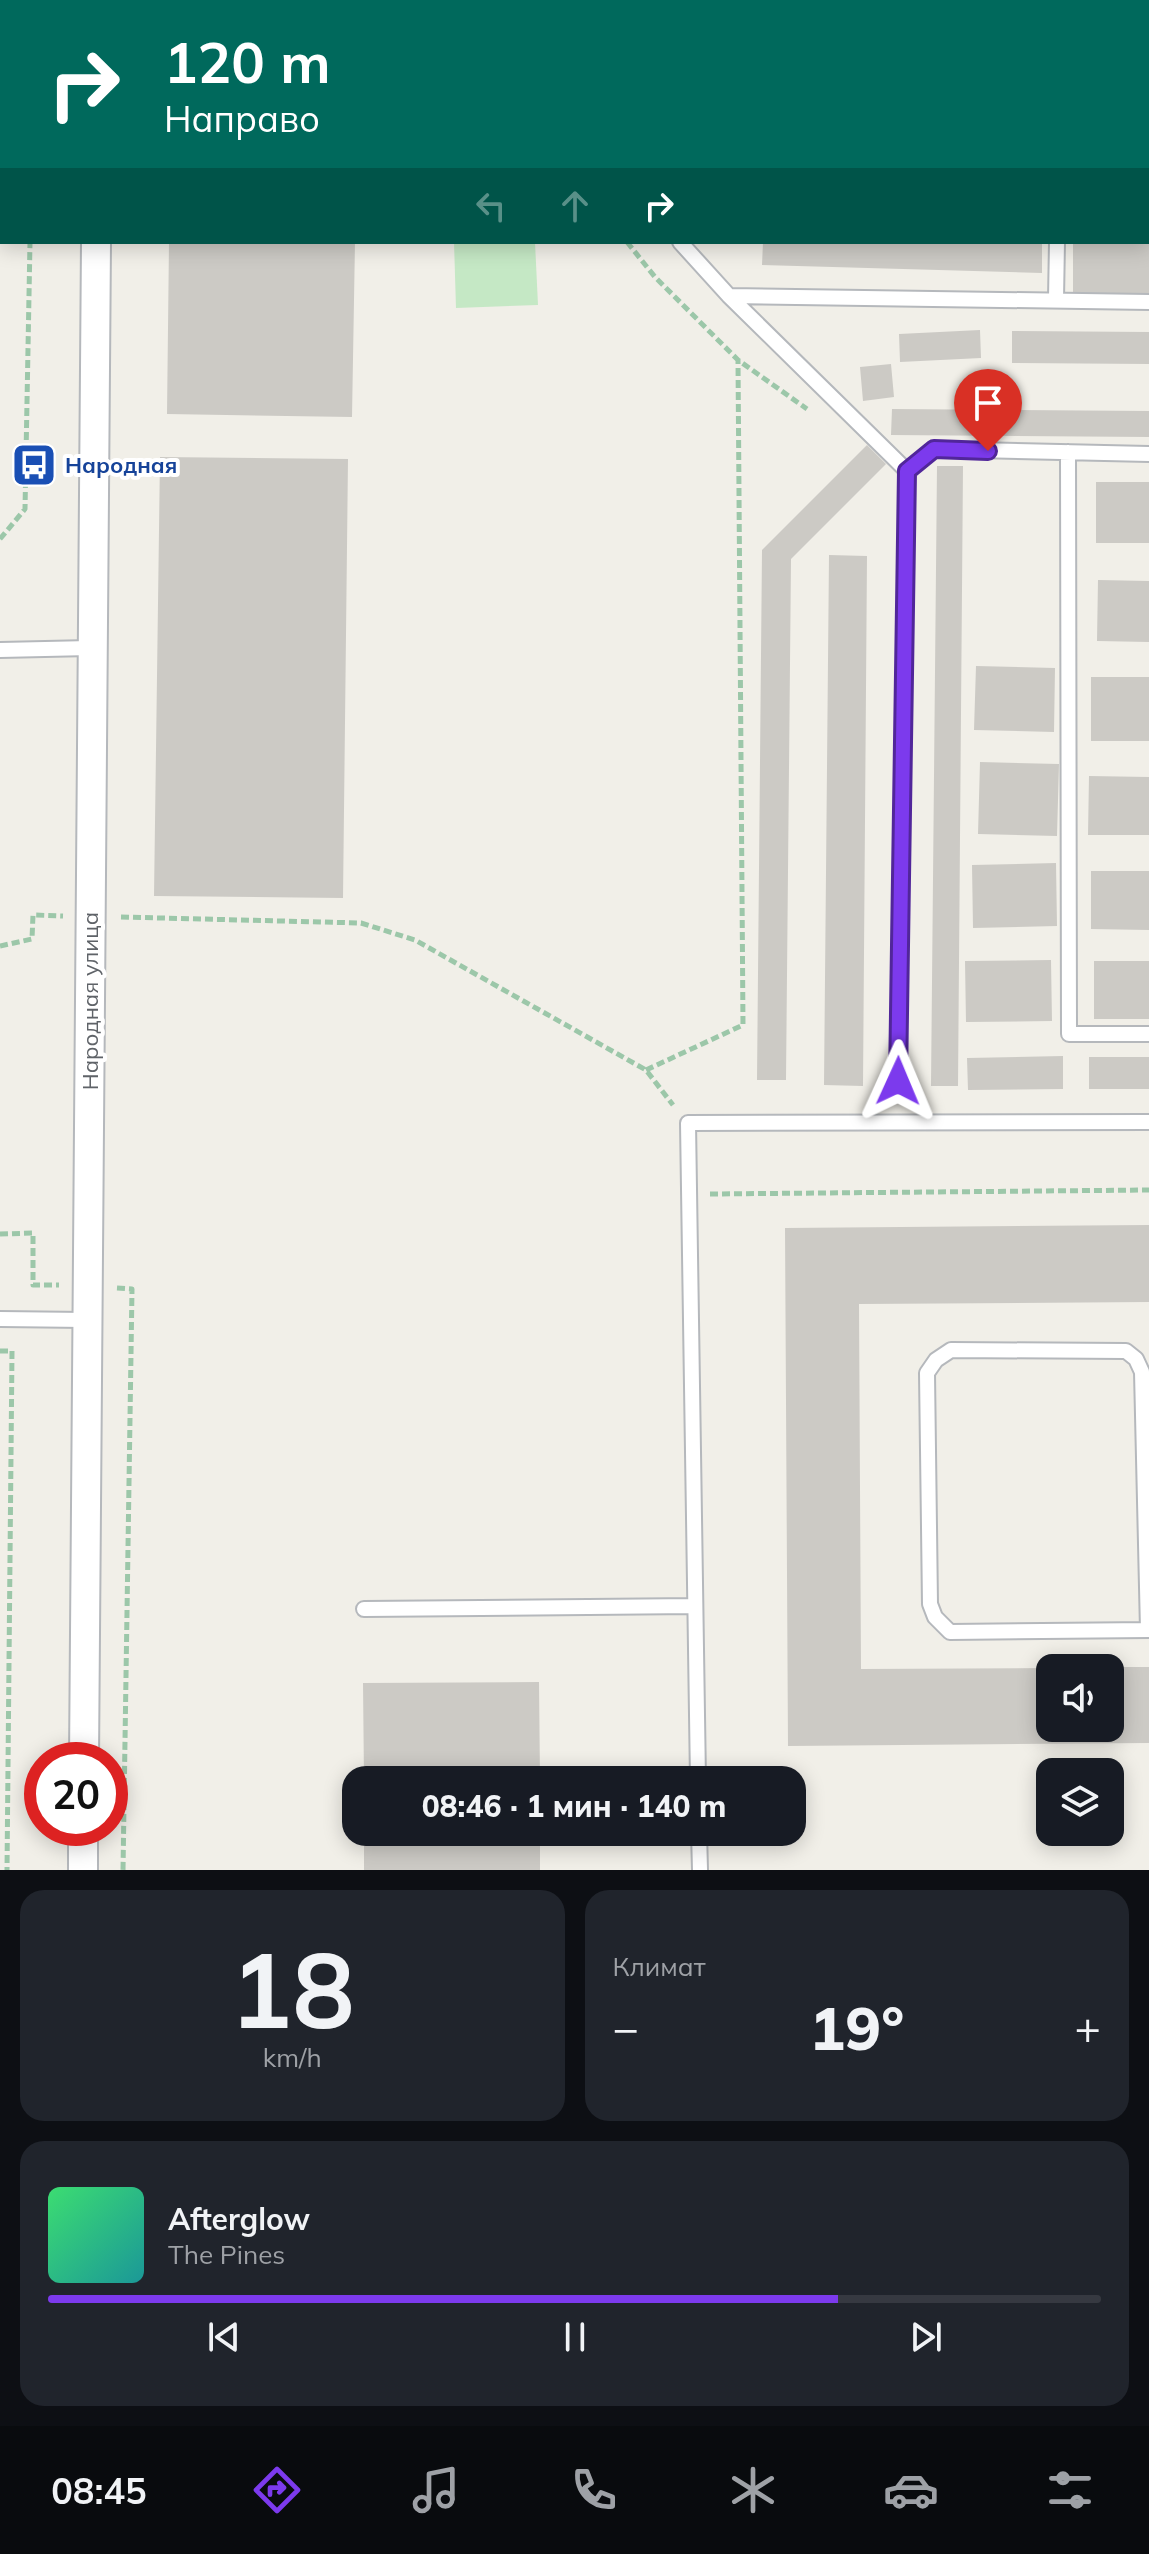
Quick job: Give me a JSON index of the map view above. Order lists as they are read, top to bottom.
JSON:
{
  "streets": {
    "street": ["Народная улица"]
  },
  "places": {
    "bus stop": ["Народная"]
  },
  "page": {
    "turn": ["120 m", "Направо"],
    "limit": "20",
    "trip": "08:46 · 1 мин · 140 m",
    "tile": [
      ["18", "km/h"],
      "Климат"
    ],
    "heat": ["−", "19°", "+"],
    "song": ["Afterglow", "The Pines"],
    "tabs": "08:45"
  }
}
